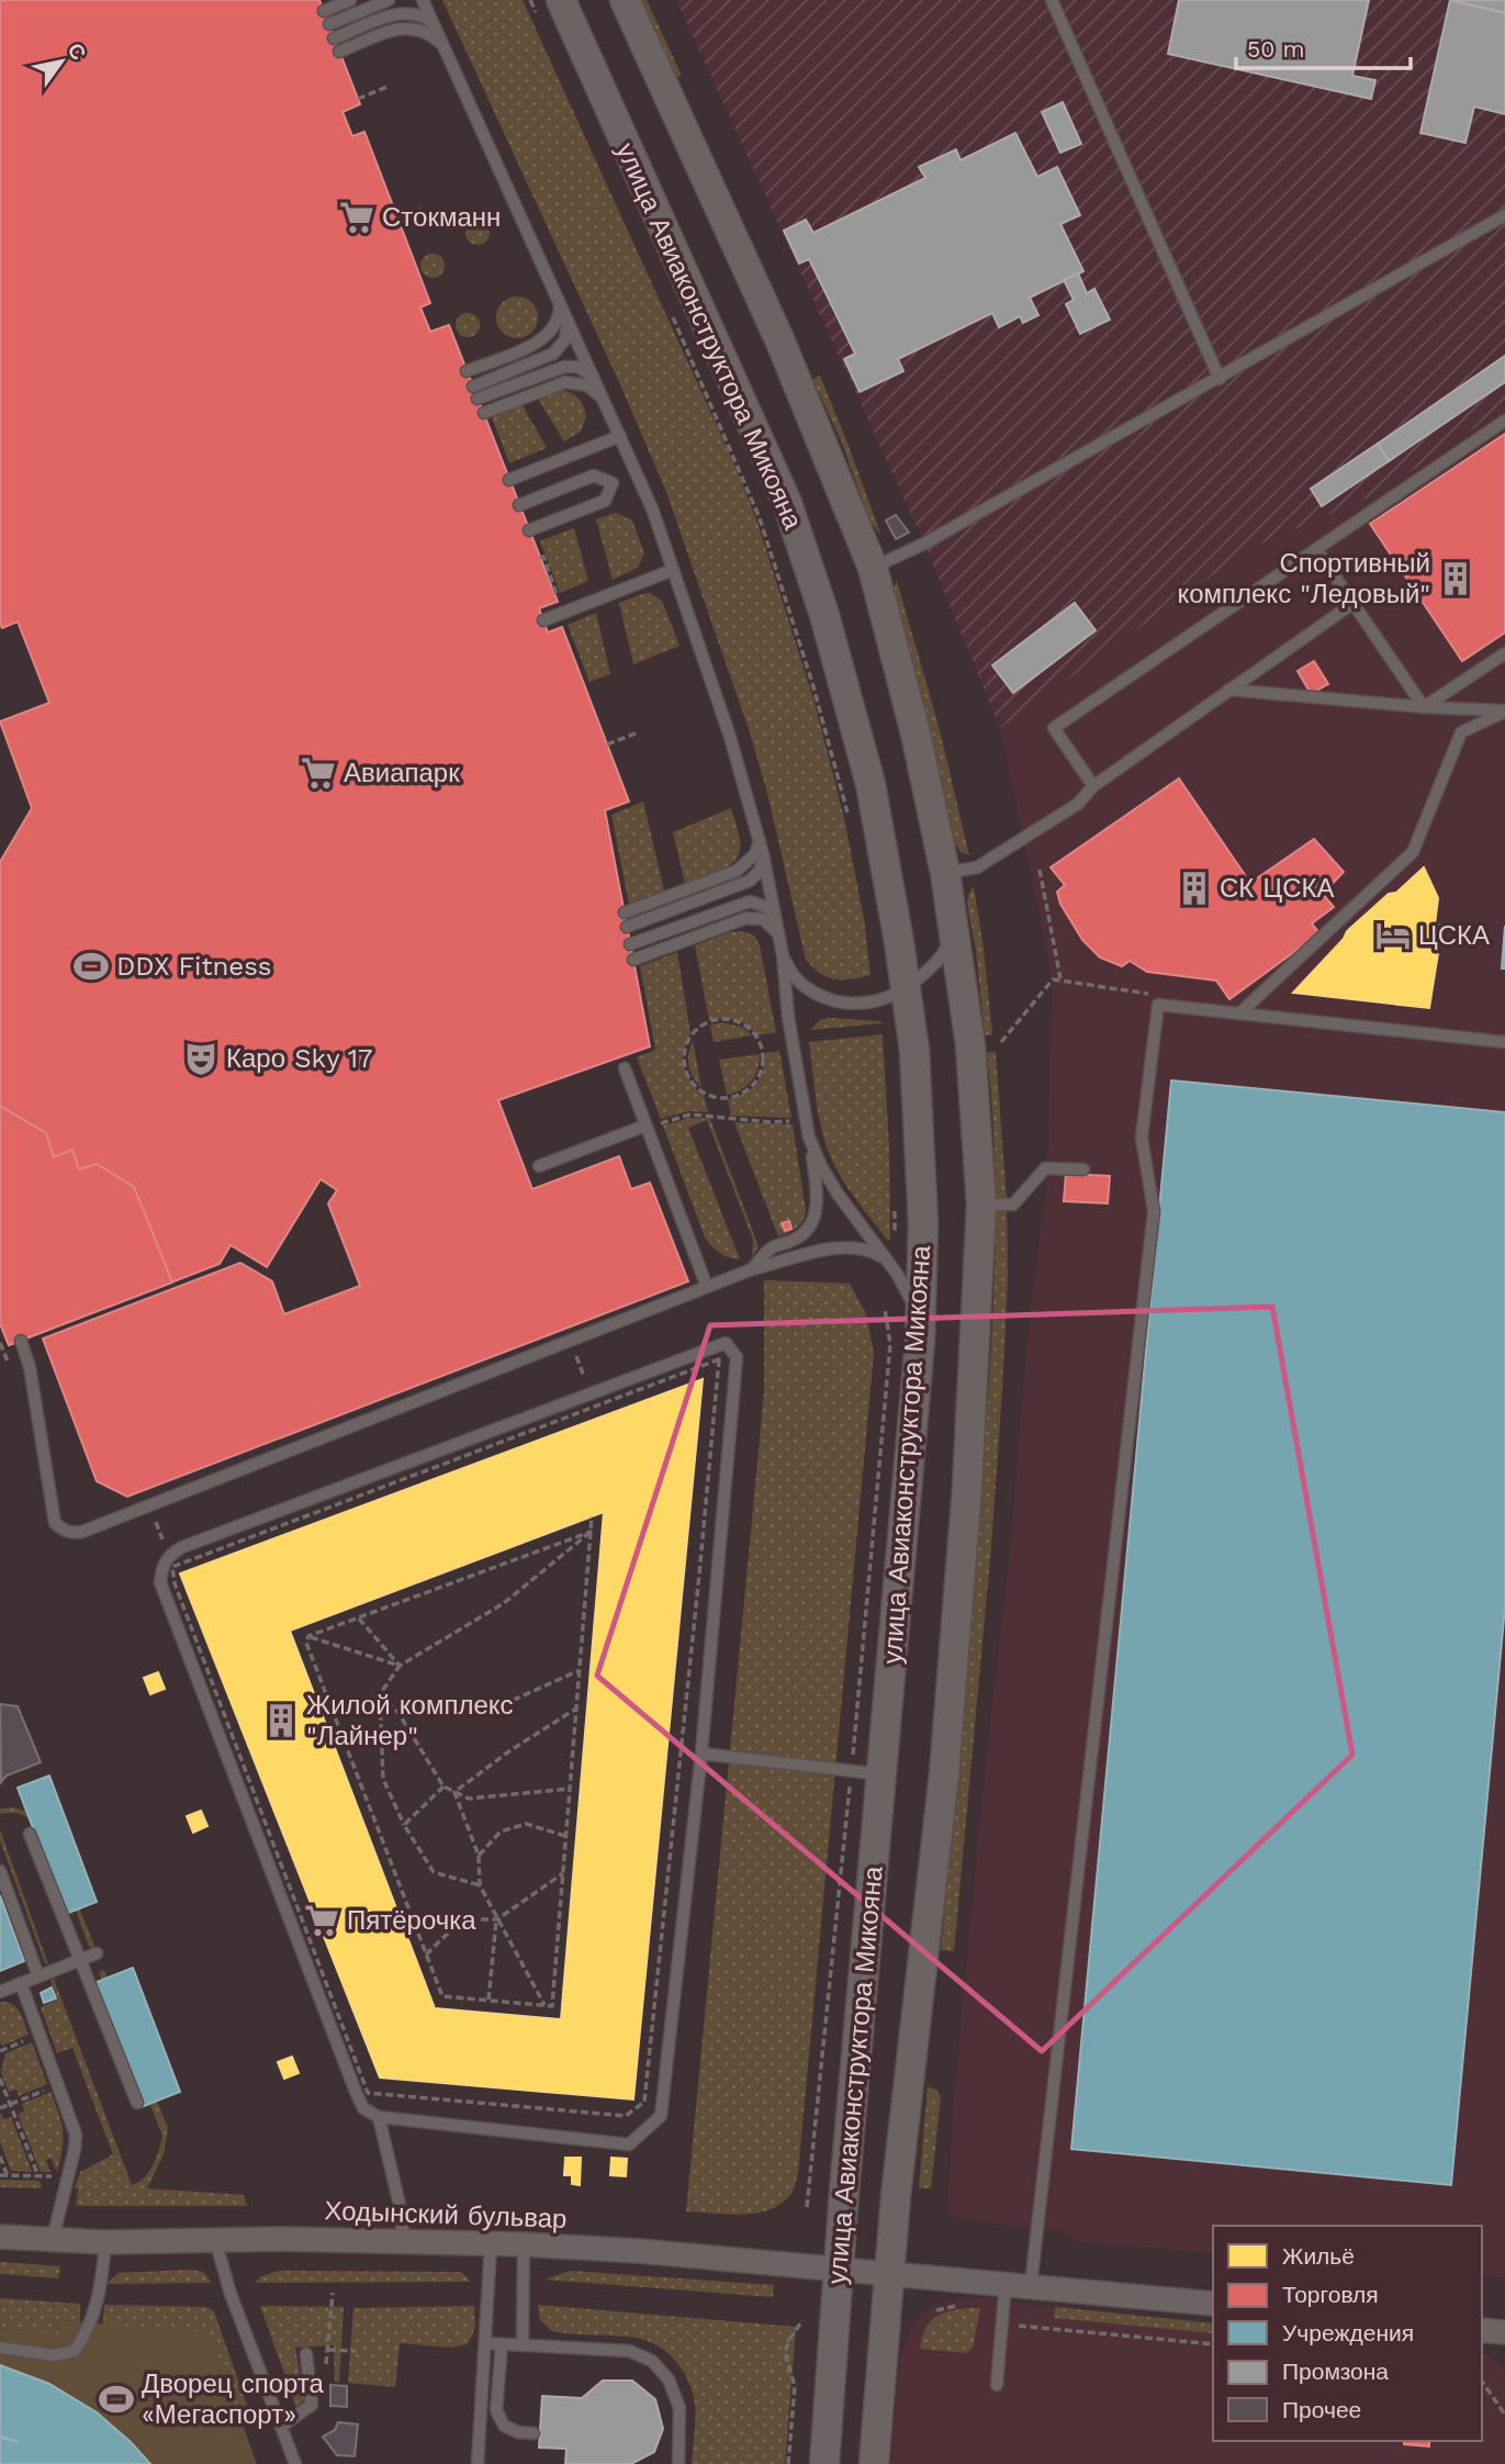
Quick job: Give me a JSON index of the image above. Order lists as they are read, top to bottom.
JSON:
{
  "streets": {
    "street": ["улица Авиаконструктора Микояна", "Ходынский бульвар"]
  },
  "crossings": [
    ["улица Авиаконструктора Микояна", "Ходынский бульвар"]
  ],
  "places": {
    "supermarket": ["Стокманн", "Авиапарк", "Пятёрочка"],
    "building": ["Спортивный комплекс \"Ледовый\"", "СК ЦСКА", "Жилой комплекс \"Лайнер\""],
    "hotel": ["ЦСКА"],
    "sports": ["DDX Fitness", "Дворец спорта «Мегаспорт»"],
    "theatre": ["Каро Sky 17"]
  },
  "legend": [
    "Жильё",
    "Торговля",
    "Учреждения",
    "Промзона",
    "Прочее"
  ],
  "scale_bar": "50 m",
  "north": "top right"
}
